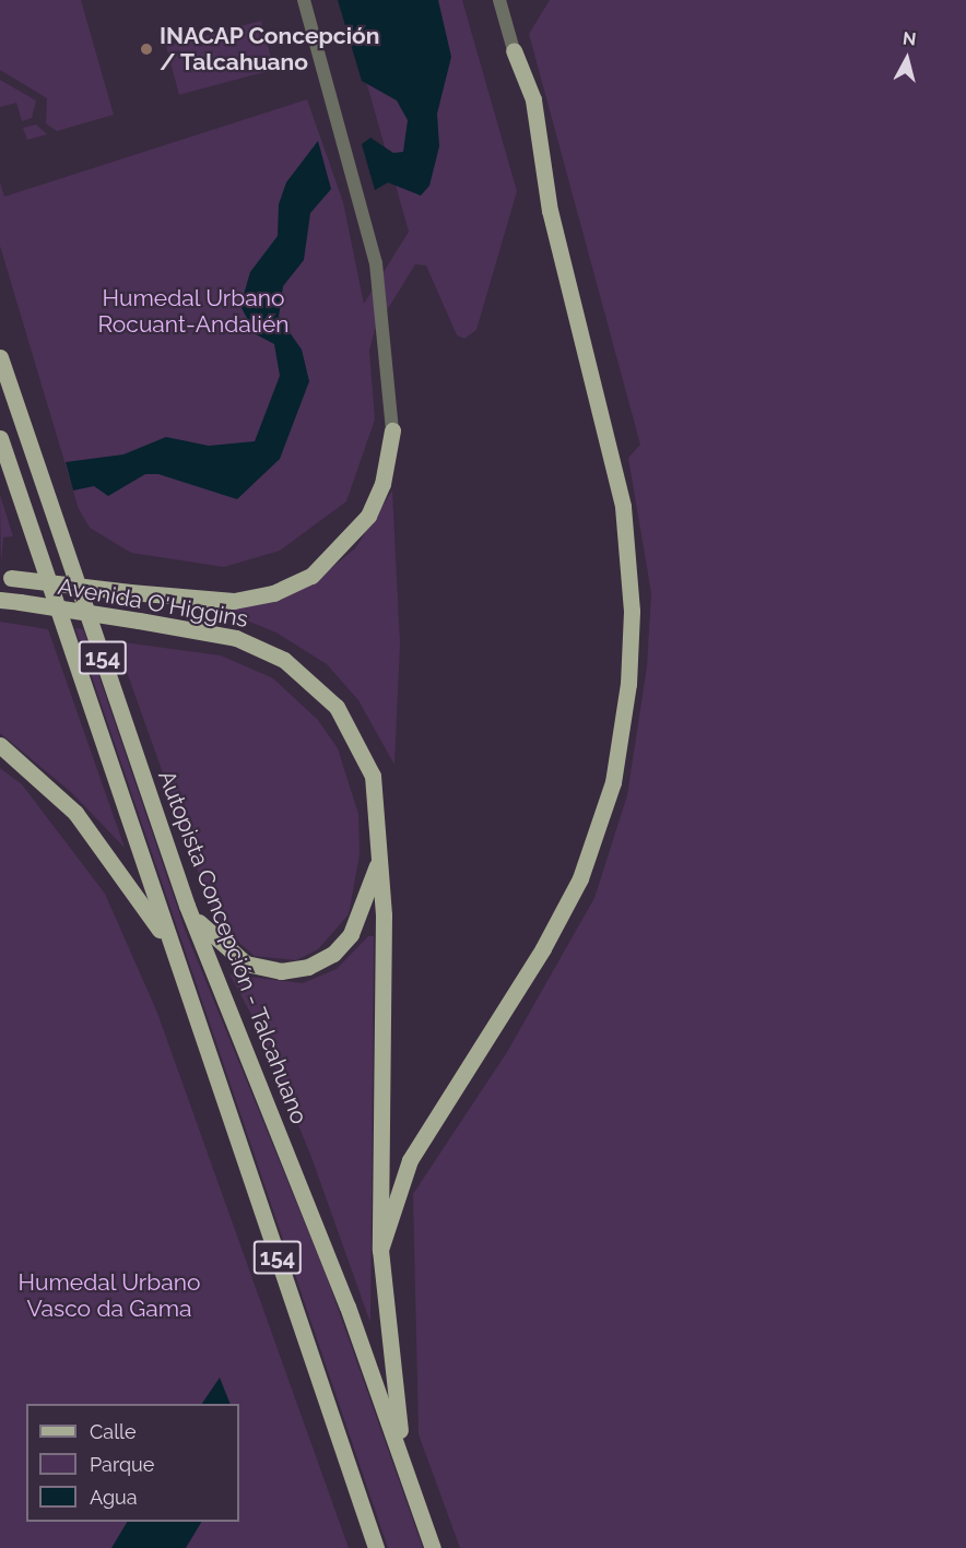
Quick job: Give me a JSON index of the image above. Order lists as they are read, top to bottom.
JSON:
{
  "streets": {
    "main road": ["Avenida O'Higgins", "154", "Autopista Concepción - Talcahuano"]
  },
  "parks": ["Humedal Urbano Rocuant-Andalién", "Humedal Urbano Vasco da Gama"],
  "places": ["INACAP Concepción / Talcahuano"],
  "legend": ["Calle", "Parque", "Agua"],
  "north": "top"
}
